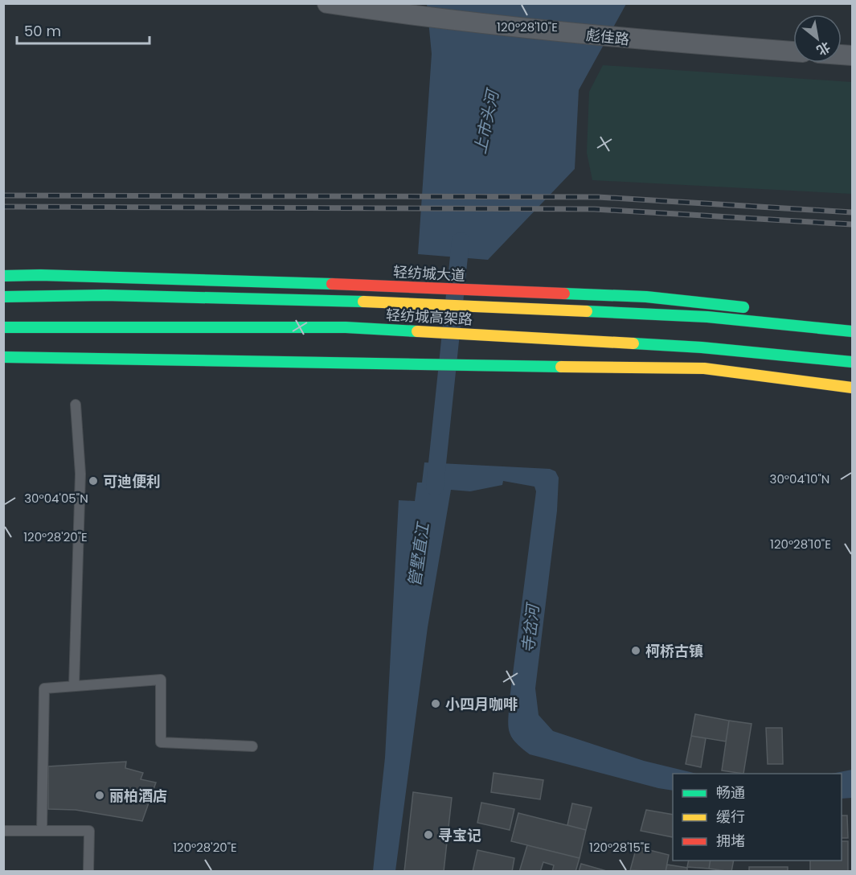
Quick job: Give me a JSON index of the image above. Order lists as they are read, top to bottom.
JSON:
{
  "streets": {
    "main road": ["轻纺城大道", "轻纺城高架路"],
    "street": ["彪佳路"]
  },
  "water": ["上市头河", "管墅直江", "寺岔河"],
  "places": [
    "可迪便利",
    "柯桥古镇",
    "小四月咖啡",
    "丽柏酒店",
    "寻宝记"
  ],
  "legend": ["畅通", "缓行", "拥堵"],
  "scale_bar": "50 m",
  "north": "bottom right",
  "coordinates": [
    "120°28'10\"E",
    "30°04'10\"N",
    "30°04'05\"N",
    "120°28'20\"E",
    "120°28'15\"E"
  ]
}
